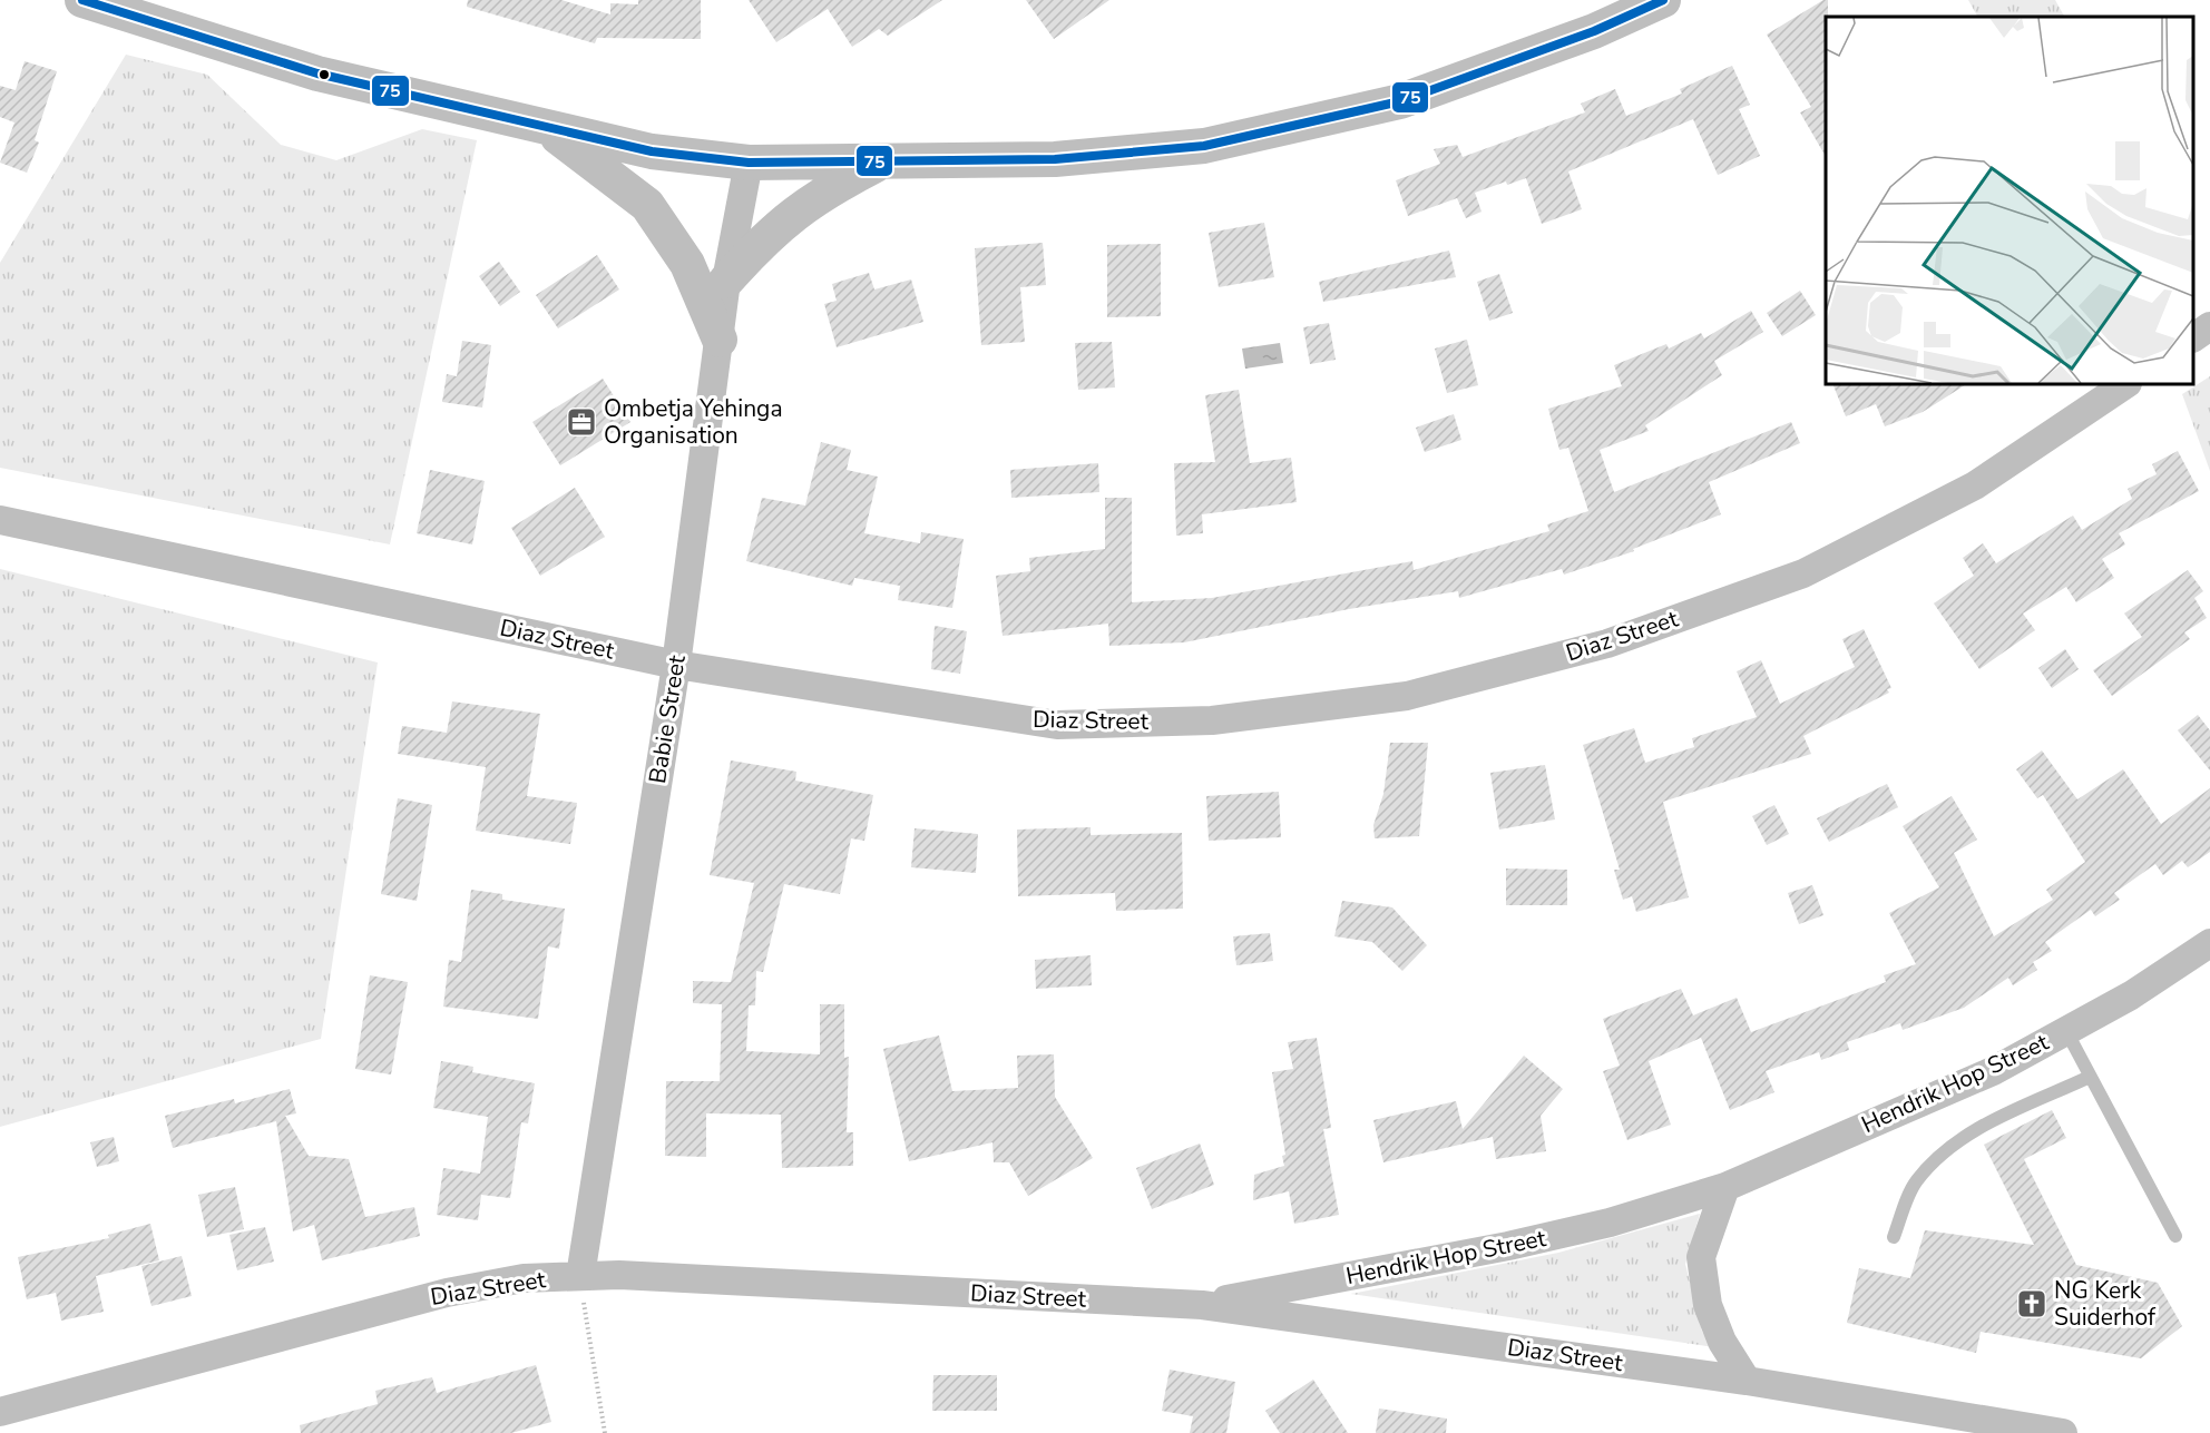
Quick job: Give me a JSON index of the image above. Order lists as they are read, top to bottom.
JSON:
{
  "streets": {
    "street": ["Diaz Street", "Babie Street", "Hendrik Hop Street"]
  },
  "crossings": [
    ["Diaz Street", "Babie Street"],
    ["Diaz Street", "Hendrik Hop Street"]
  ],
  "places": {
    "office": ["Ombetja Yehinga Organisation"],
    "church": ["NG Kerk Suiderhof"]
  },
  "lines": ["transit line 75"]
}
